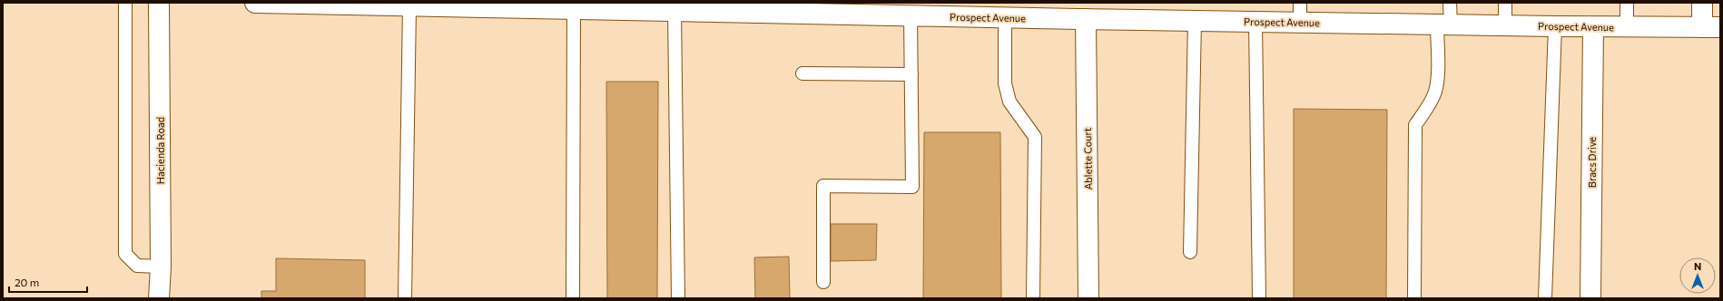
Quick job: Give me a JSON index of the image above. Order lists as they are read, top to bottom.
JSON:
{
  "streets": {
    "main road": [
      "Prospect Avenue",
      "Hacienda Road",
      "Ablette Court",
      "Bracs Drive"
    ]
  },
  "crossings": [
    ["Prospect Avenue", "Ablette Court"],
    ["Prospect Avenue", "Bracs Drive"]
  ],
  "scale_bar": "20 m",
  "north": "top"
}
